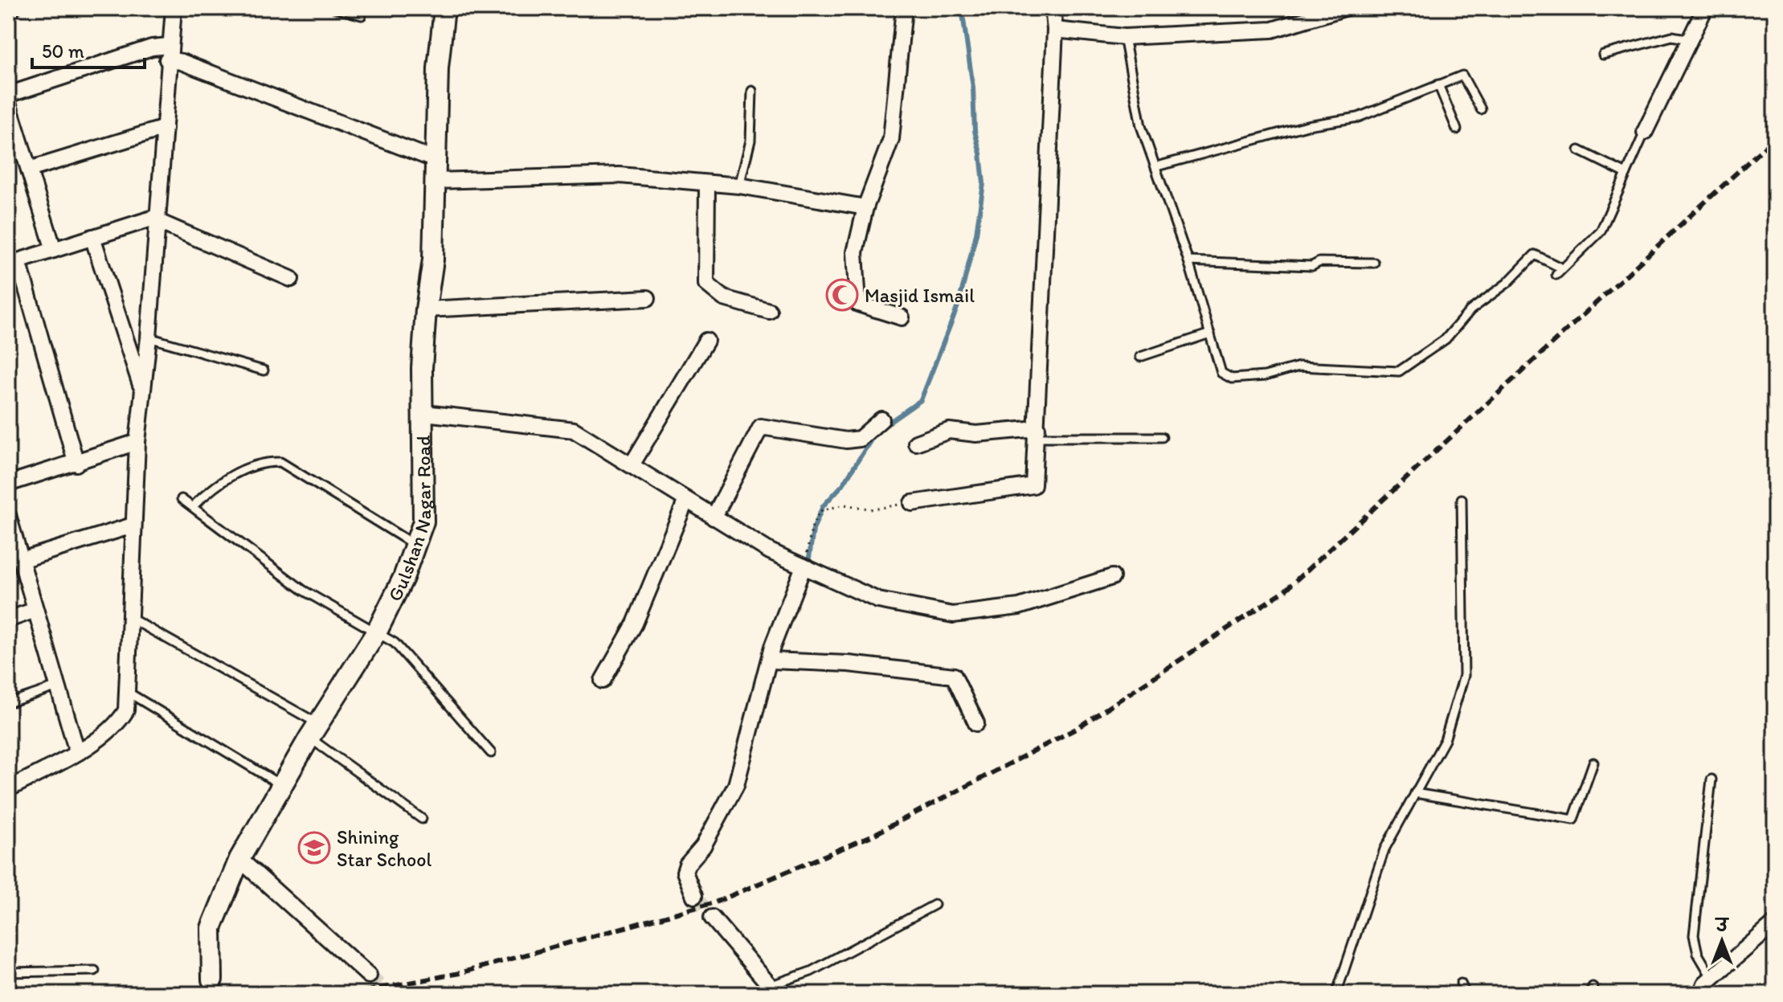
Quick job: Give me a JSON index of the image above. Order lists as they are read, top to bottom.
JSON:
{
  "streets": {
    "street": ["Gulshan Nagar Road"]
  },
  "places": {
    "mosque": ["Masjid Ismail"],
    "school or university": ["Shining Star School"]
  },
  "scale_bar": "50 m",
  "north": "top"
}
